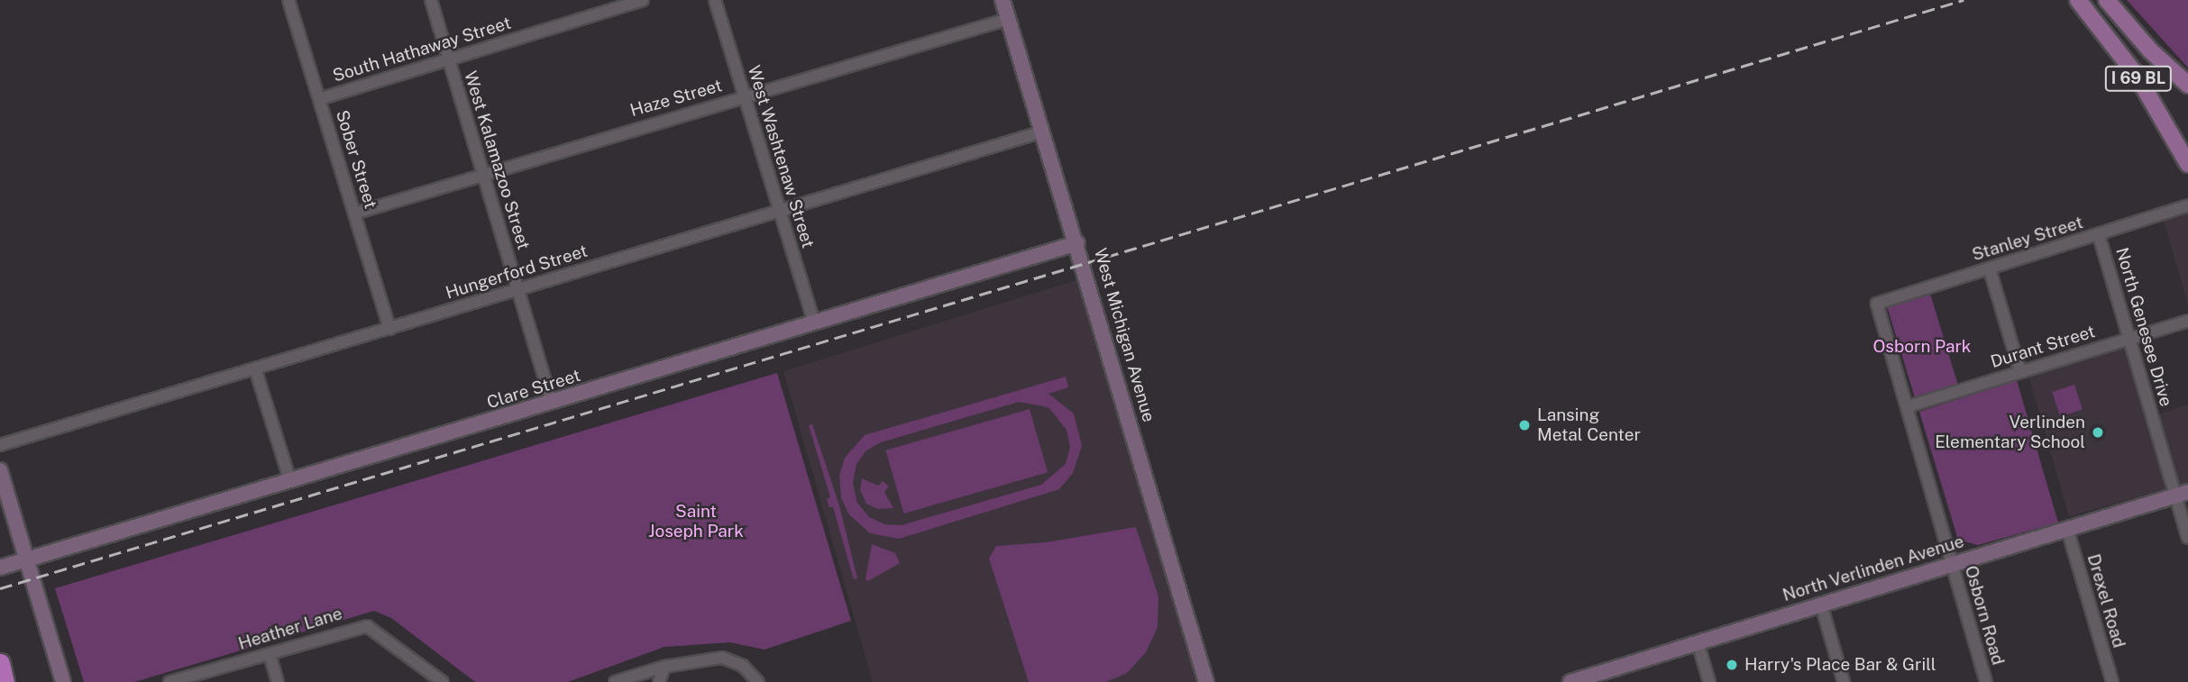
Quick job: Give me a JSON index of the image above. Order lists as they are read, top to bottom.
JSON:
{
  "streets": {
    "main road": ["I 69 BL"],
    "street": [
      "South Hathaway Street",
      "Haze Street",
      "West Washtenaw Street",
      "Sober Street",
      "West Kalamazoo Street",
      "Stanley Street",
      "Hungerford Street",
      "North Genesee Drive",
      "West Michigan Avenue",
      "Durant Street",
      "Clare Street",
      "North Verlinden Avenue",
      "Drexel Road",
      "Osborn Road",
      "Heather Lane"
    ]
  },
  "crossings": [
    ["South Hathaway Street", "Sober Street"],
    ["South Hathaway Street", "West Kalamazoo Street"],
    ["Haze Street", "West Washtenaw Street"],
    ["Haze Street", "Sober Street"],
    ["Haze Street", "West Kalamazoo Street"],
    ["Haze Street", "West Michigan Avenue"],
    ["West Washtenaw Street", "Hungerford Street"],
    ["West Washtenaw Street", "Clare Street"],
    ["Sober Street", "Hungerford Street"],
    ["West Kalamazoo Street", "Hungerford Street"],
    ["West Kalamazoo Street", "Clare Street"],
    ["Stanley Street", "North Genesee Drive"],
    ["Stanley Street", "Osborn Road"],
    ["Hungerford Street", "West Michigan Avenue"],
    ["North Genesee Drive", "Durant Street"],
    ["North Genesee Drive", "North Verlinden Avenue"],
    ["West Michigan Avenue", "Clare Street"],
    ["Durant Street", "Osborn Road"],
    ["North Verlinden Avenue", "Drexel Road"],
    ["North Verlinden Avenue", "Osborn Road"]
  ],
  "parks": ["Osborn Park", "Saint Joseph Park"],
  "places": ["Lansing Metal Center", "Verlinden Elementary School", "Harry's Place Bar & Grill"]
}
